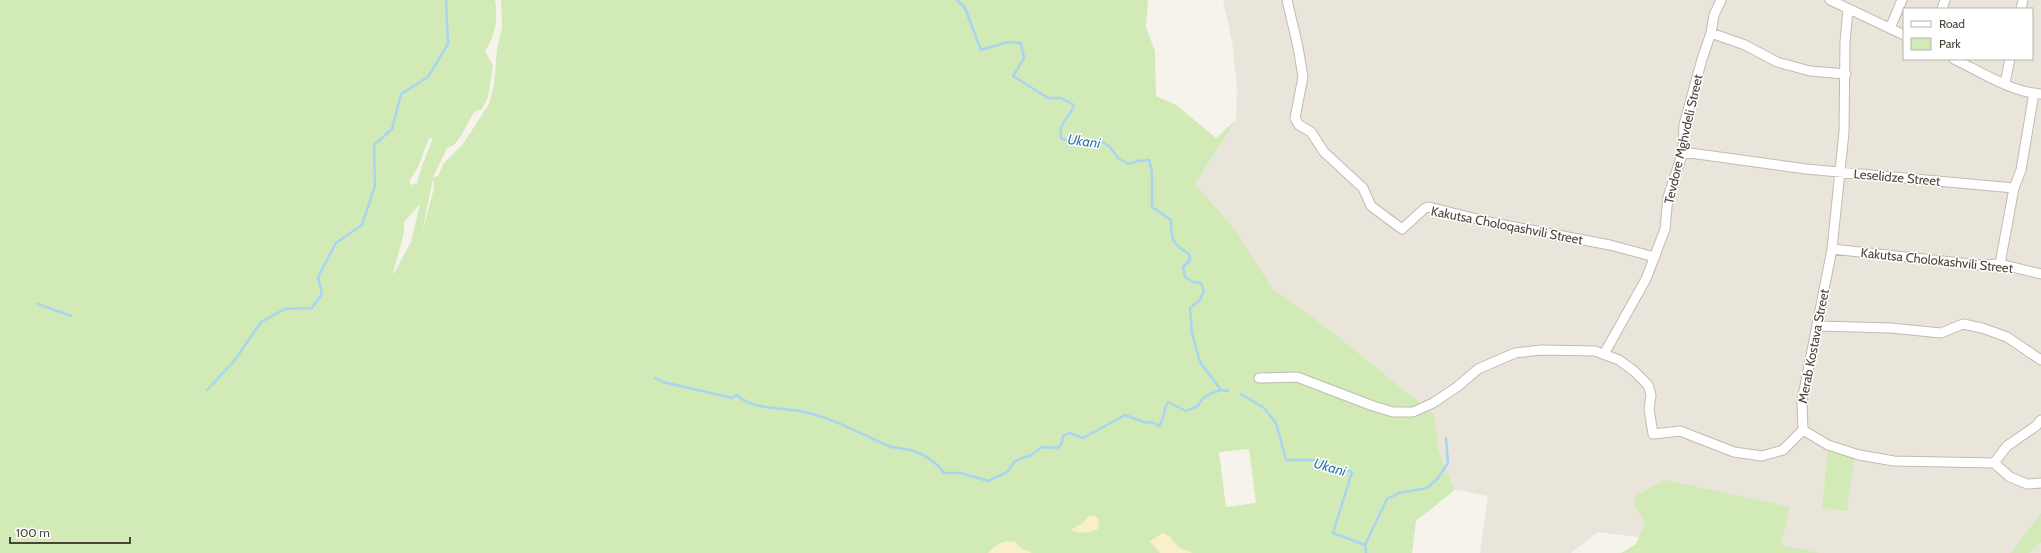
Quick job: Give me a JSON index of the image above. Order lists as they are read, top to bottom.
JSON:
{
  "streets": {
    "street": [
      "Tevdore Mghvdeli Street",
      "Leselidze Street",
      "Kakutsa Choloqashvili Street",
      "Kakutsa Cholokashvili Street",
      "Merab Kostava Street"
    ]
  },
  "crossings": [
    ["Tevdore Mghvdeli Street", "Leselidze Street"],
    ["Tevdore Mghvdeli Street", "Kakutsa Choloqashvili Street"],
    ["Leselidze Street", "Merab Kostava Street"],
    ["Kakutsa Cholokashvili Street", "Merab Kostava Street"]
  ],
  "water": ["Ukani"],
  "legend": ["Road", "Park"],
  "scale_bar": "100 m"
}
